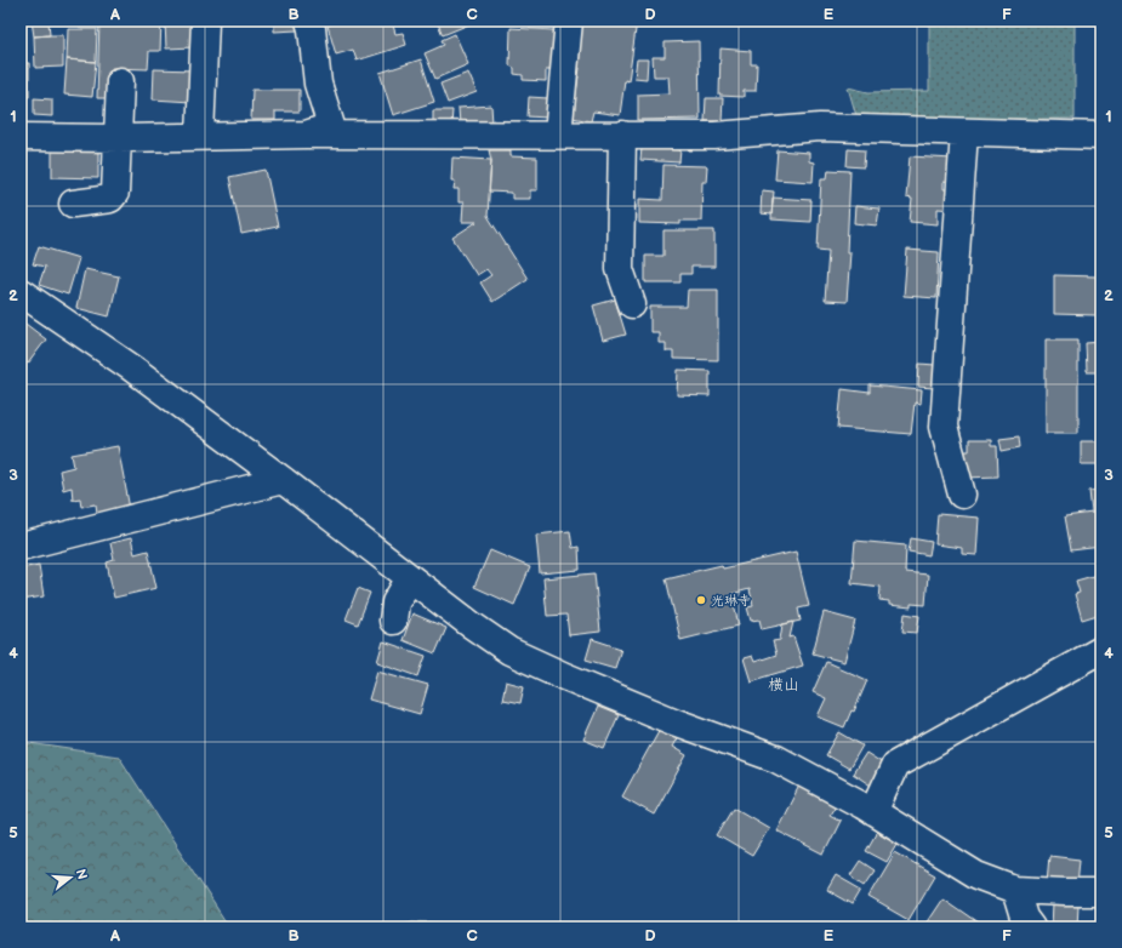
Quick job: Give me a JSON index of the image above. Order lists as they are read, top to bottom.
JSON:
{
  "districts": ["横山"],
  "places": ["光琳寺"],
  "north": "right",
  "grid": {
    "columns": [
      "A",
      "B",
      "C",
      "D",
      "E",
      "F"
    ],
    "rows": [
      "1",
      "2",
      "3",
      "4",
      "5"
    ]
  }
}
